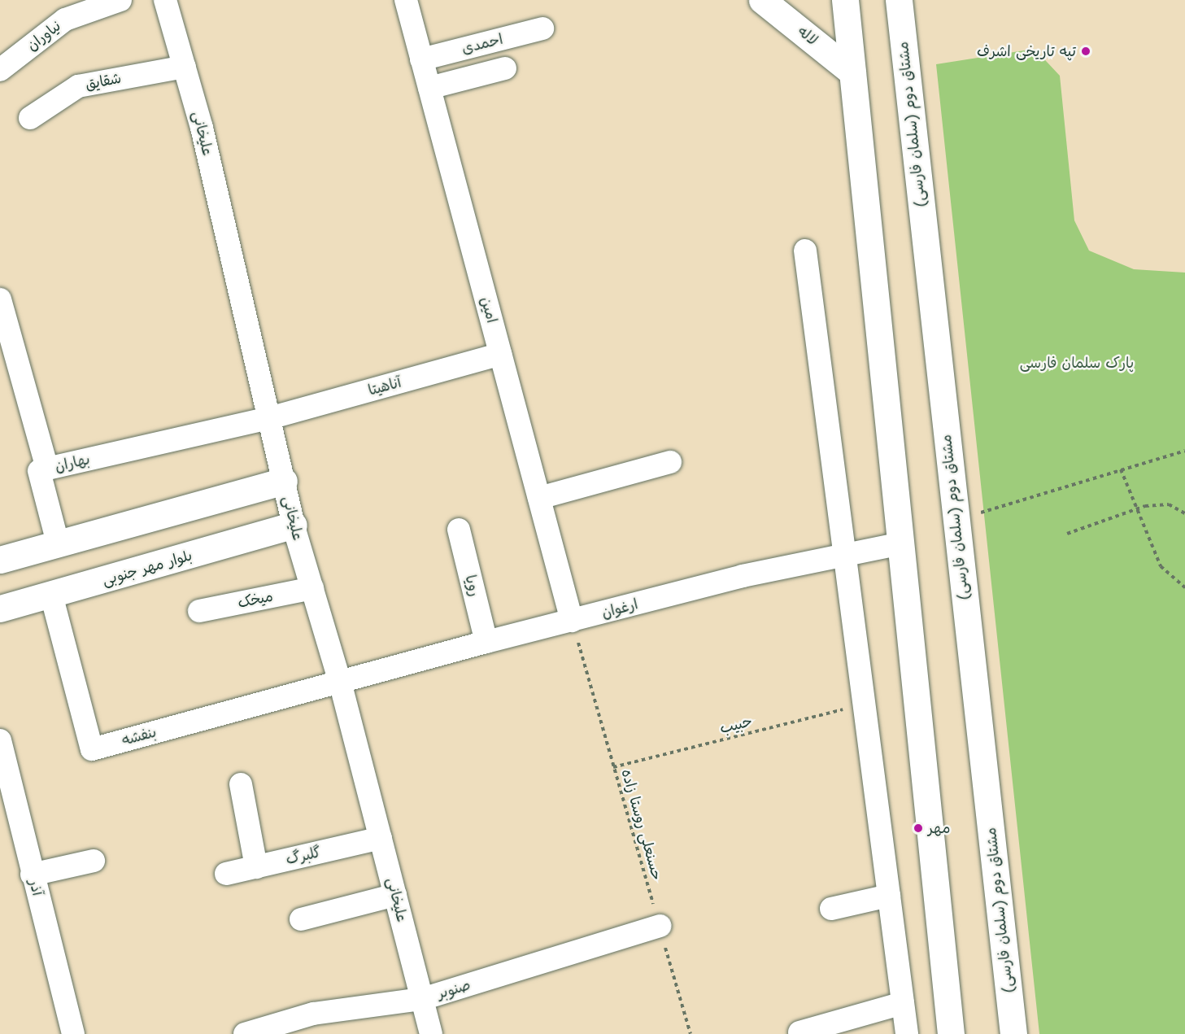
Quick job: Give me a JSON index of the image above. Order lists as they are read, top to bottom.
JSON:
{
  "streets": {
    "main road": ["لاله", "مشتاق دوم (سلمان فارسی)", "بلوار مهر جنوبی"],
    "street": [
      "نیاوران",
      "احمدی",
      "شقایق",
      "علیخانی",
      "امین",
      "آناهیتا",
      "بهاران",
      "رویا",
      "میخک",
      "ارغوان",
      "بنفشه",
      "گلبرگ",
      "آذر",
      "صنوبر"
    ],
    "path": ["حبیب", "حسنعلی روستا زاده"]
  },
  "crossings": [
    ["احمدی", "امین"],
    ["شقایق", "علیخانی"],
    ["علیخانی", "آناهیتا"],
    ["علیخانی", "بهاران"],
    ["علیخانی", "بلوار مهر جنوبی"],
    ["علیخانی", "میخک"],
    ["علیخانی", "ارغوان"],
    ["علیخانی", "بنفشه"],
    ["علیخانی", "گلبرگ"],
    ["علیخانی", "صنوبر"],
    ["امین", "آناهیتا"],
    ["امین", "ارغوان"],
    ["امین", "حسنعلی روستا زاده"],
    ["آناهیتا", "بهاران"],
    ["بلوار مهر جنوبی", "بنفشه"],
    ["رویا", "ارغوان"],
    ["ارغوان", "بنفشه"],
    ["ارغوان", "حسنعلی روستا زاده"],
    ["حبیب", "حسنعلی روستا زاده"],
    ["حسنعلی روستا زاده", "صنوبر"]
  ],
  "parks": ["پارک سلمان فارسی"],
  "places": ["تپه تاریخی اشرف", "مهر"]
}
